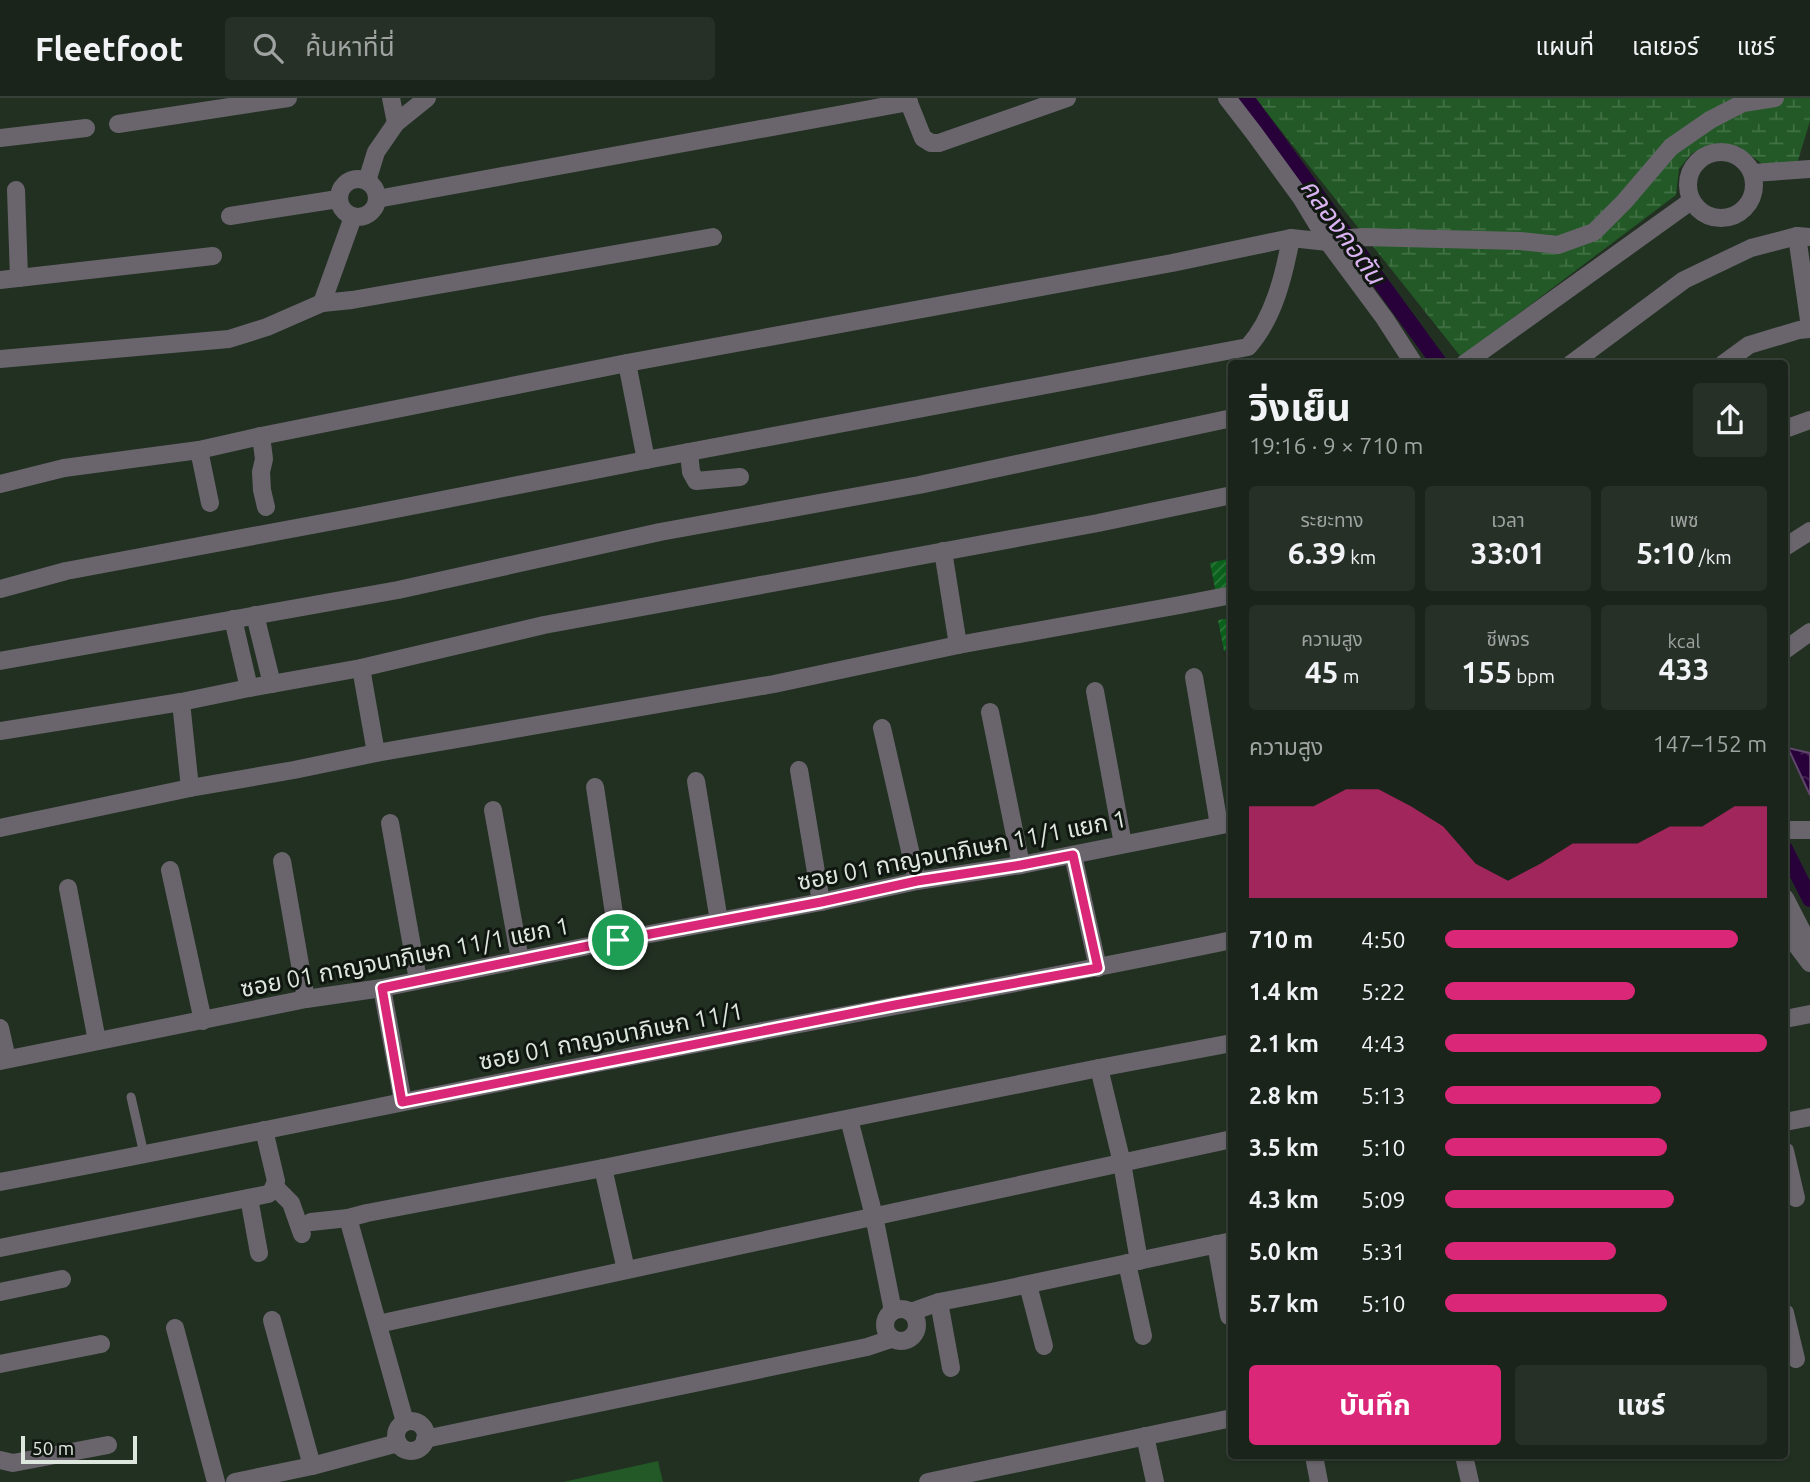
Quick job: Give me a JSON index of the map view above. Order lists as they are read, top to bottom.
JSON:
{
  "streets": {
    "street": ["ซอย 01 กาญจนาภิเษก 11/1 แยก 1", "ซอย 01 กาญจนาภิเษก 11/1"]
  },
  "water": ["คลองคอตัน"],
  "scale_bar": "50 m",
  "page": {
    "header": "Fleetfoot",
    "search": "ค้นหาที่นี่",
    "nav": ["แผนที่", "เลเยอร์", "แชร์"],
    "heading": ["วิ่งเย็น", "19:16 · 9 × 710 m"],
    "stats": [
      ["ระยะทาง", "6.39 km"],
      ["เวลา", "33:01"],
      ["เพซ", "5:10 /km"],
      ["ความสูง", "45 m"],
      ["ชีพจร", "155 bpm"],
      ["kcal", "433"]
    ],
    "chart": ["ความสูง", "147–152 m"],
    "list": [
      {
        "name": "710 m",
        "note": "4:50"
      },
      {
        "name": "1.4 km",
        "note": "5:22"
      },
      {
        "name": "2.1 km",
        "note": "4:43"
      },
      {
        "name": "2.8 km",
        "note": "5:13"
      },
      {
        "name": "3.5 km",
        "note": "5:10"
      },
      {
        "name": "4.3 km",
        "note": "5:09"
      },
      {
        "name": "5.0 km",
        "note": "5:31"
      },
      {
        "name": "5.7 km",
        "note": "5:10"
      }
    ],
    "buttons": ["บันทึก", "แชร์"],
    "scale": "50 m"
  }
}
